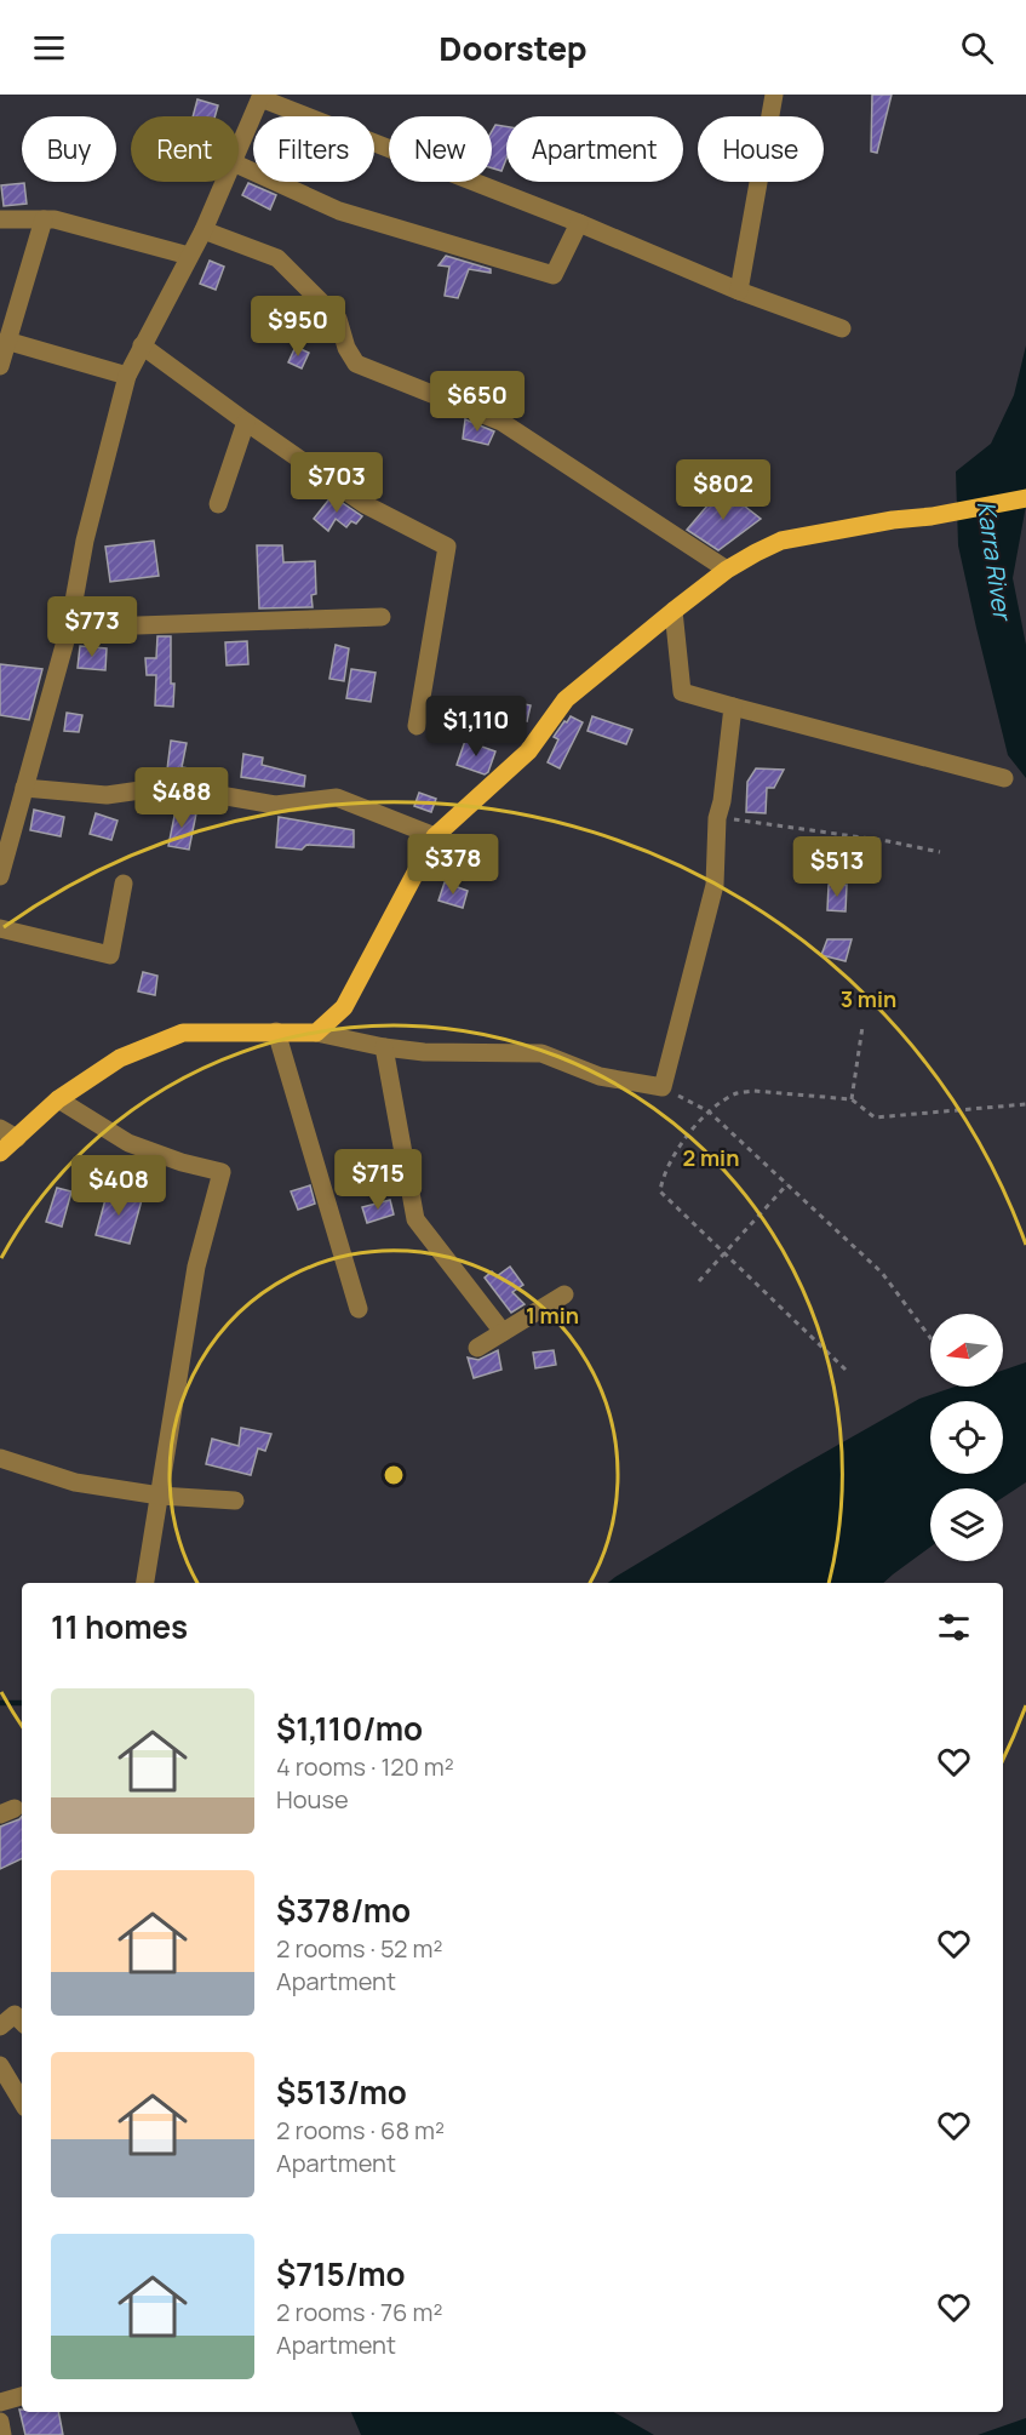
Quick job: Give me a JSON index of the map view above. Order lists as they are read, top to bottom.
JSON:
{
  "water": ["Karra River"],
  "north": "left",
  "page": {
    "header": "Doorstep",
    "chip": [
      "Buy",
      "Rent",
      "Filters",
      "New",
      "Apartment",
      "House"
    ],
    "price": [
      "$950",
      "$650",
      "$703",
      "$802",
      "$773",
      "$1,110",
      "$488",
      "$378",
      "$513",
      "$715",
      "$408"
    ],
    "heading": "11 homes",
    "list": [
      {
        "name": "$1,110/mo",
        "note": "4 rooms · 120 m² · House"
      },
      {
        "name": "$378/mo",
        "note": "2 rooms · 52 m² · Apartment"
      },
      {
        "name": "$513/mo",
        "note": "2 rooms · 68 m² · Apartment"
      },
      {
        "name": "$715/mo",
        "note": "2 rooms · 76 m² · Apartment"
      }
    ]
  },
  "rings": ["3 min", "2 min", "1 min"]
}
